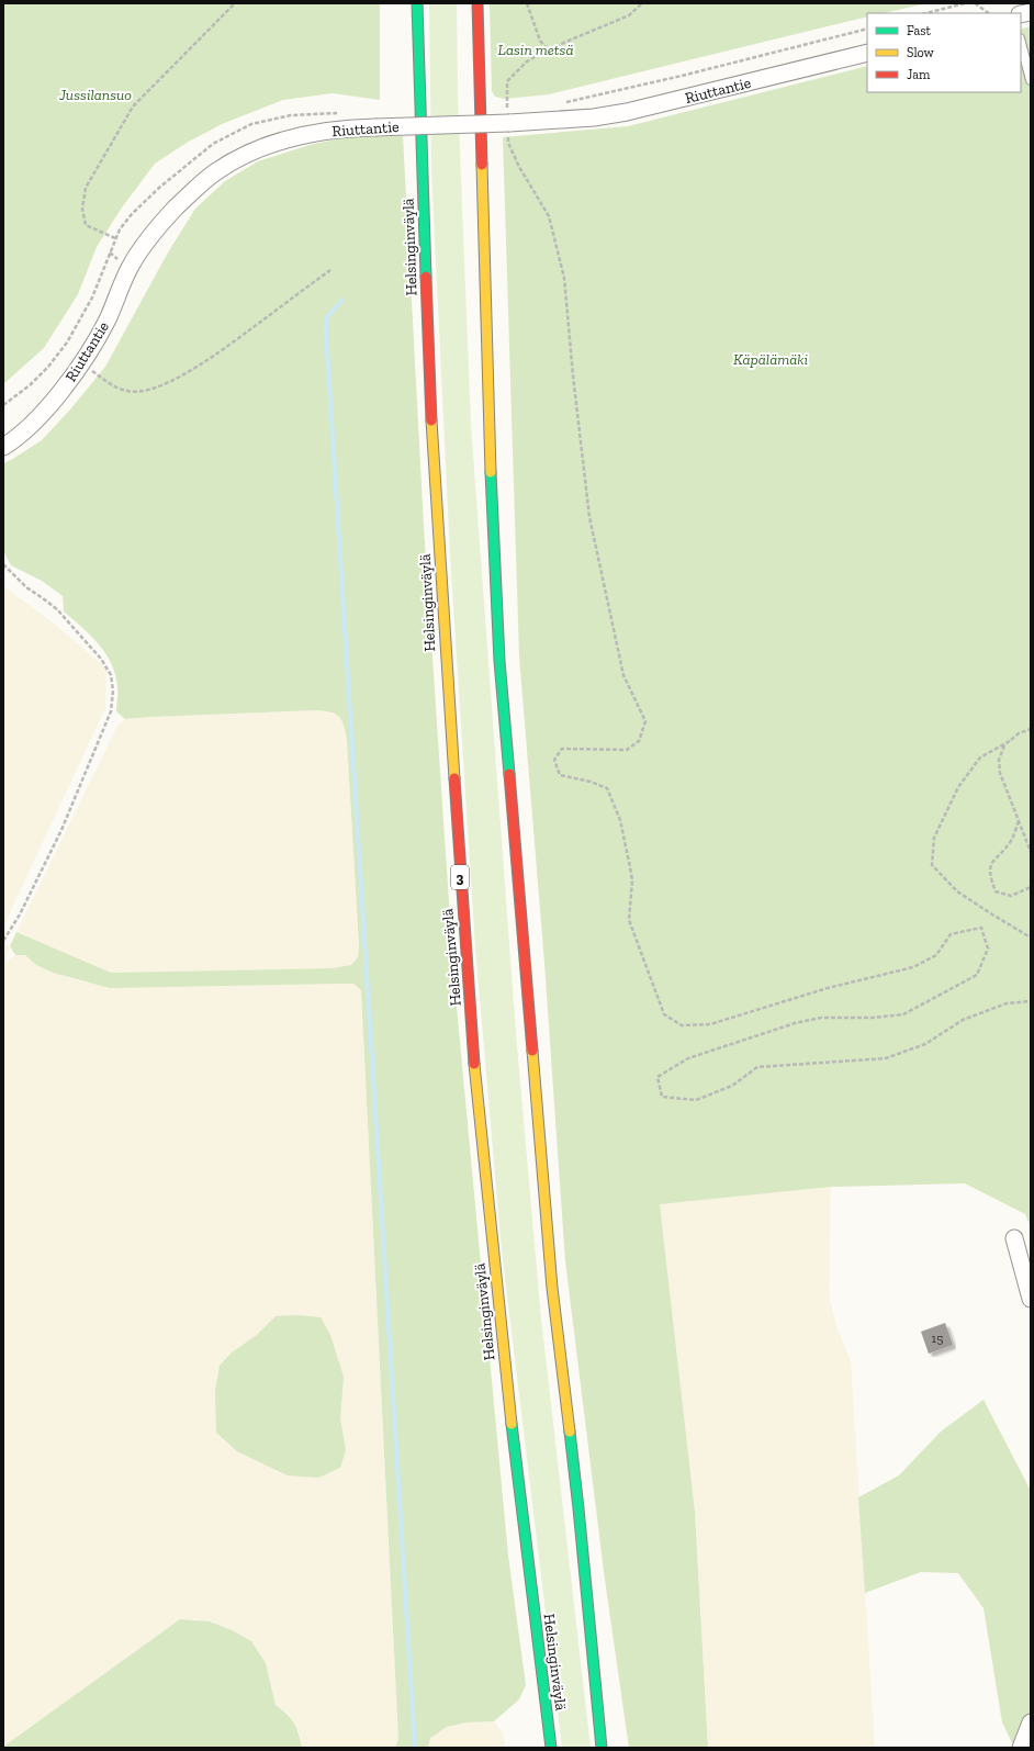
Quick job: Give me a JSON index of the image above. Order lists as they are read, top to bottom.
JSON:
{
  "streets": {
    "highway": ["Helsinginväylä", "3"],
    "street": ["Riuttantie"]
  },
  "parks": ["Lasin metsä", "Jussilansuo", "Käpälämäki"],
  "house_numbers": ["15"],
  "legend": ["Fast", "Slow", "Jam"]
}
